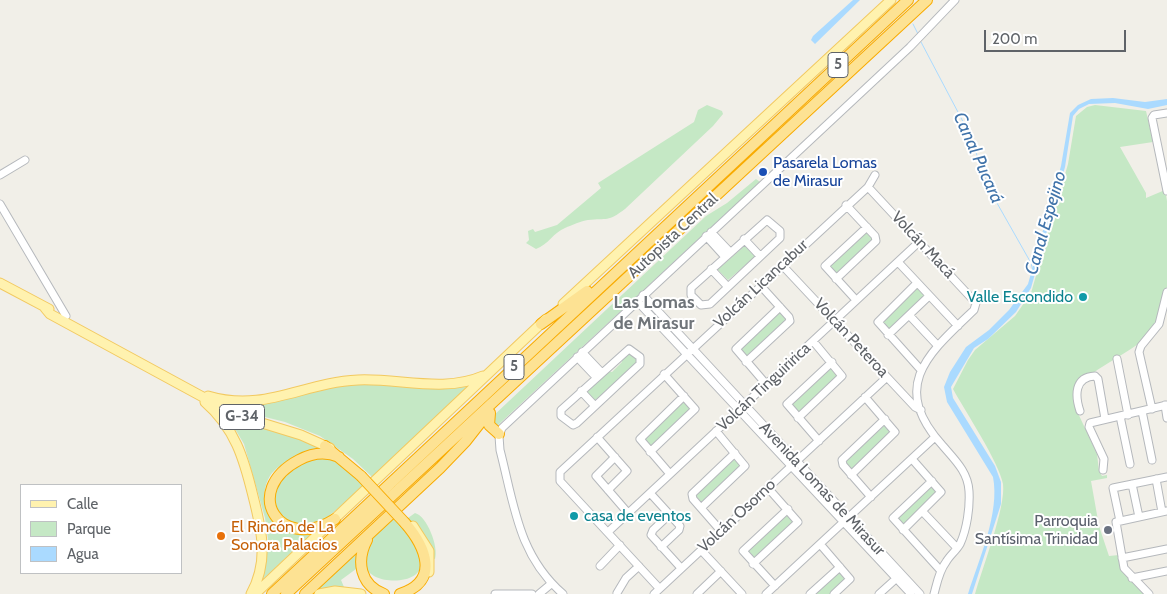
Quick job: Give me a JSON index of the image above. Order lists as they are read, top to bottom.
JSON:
{
  "streets": {
    "highway": ["5", "Autopista Central"],
    "main road": ["G-34"],
    "street": [
      "Volcán Macá",
      "Volcán Licancabur",
      "Volcán Peteroa",
      "Volcán Tinguiririca",
      "Avenida Lomas de Mirasur",
      "Volcán Osorno"
    ]
  },
  "crossings": [
    ["Volcán Macá", "Volcán Licancabur"],
    ["Volcán Macá", "Volcán Tinguiririca"],
    ["Volcán Licancabur", "Volcán Peteroa"],
    ["Volcán Licancabur", "Volcán Tinguiririca"],
    ["Volcán Licancabur", "Avenida Lomas de Mirasur"],
    ["Volcán Peteroa", "Volcán Tinguiririca"],
    ["Volcán Peteroa", "Volcán Osorno"],
    ["Volcán Tinguiririca", "Avenida Lomas de Mirasur"],
    ["Avenida Lomas de Mirasur", "Volcán Osorno"]
  ],
  "districts": ["Las Lomas de Mirasur"],
  "water": ["Canal Pucará", "Canal Espejino"],
  "places": [
    "Pasarela Lomas de Mirasur",
    "Valle Escondido",
    "casa de eventos",
    "Parroquia Santísima Trinidad",
    "El Rincón de La Sonora Palacios"
  ],
  "legend": ["Calle", "Parque", "Agua"],
  "scale_bar": "200 m"
}
